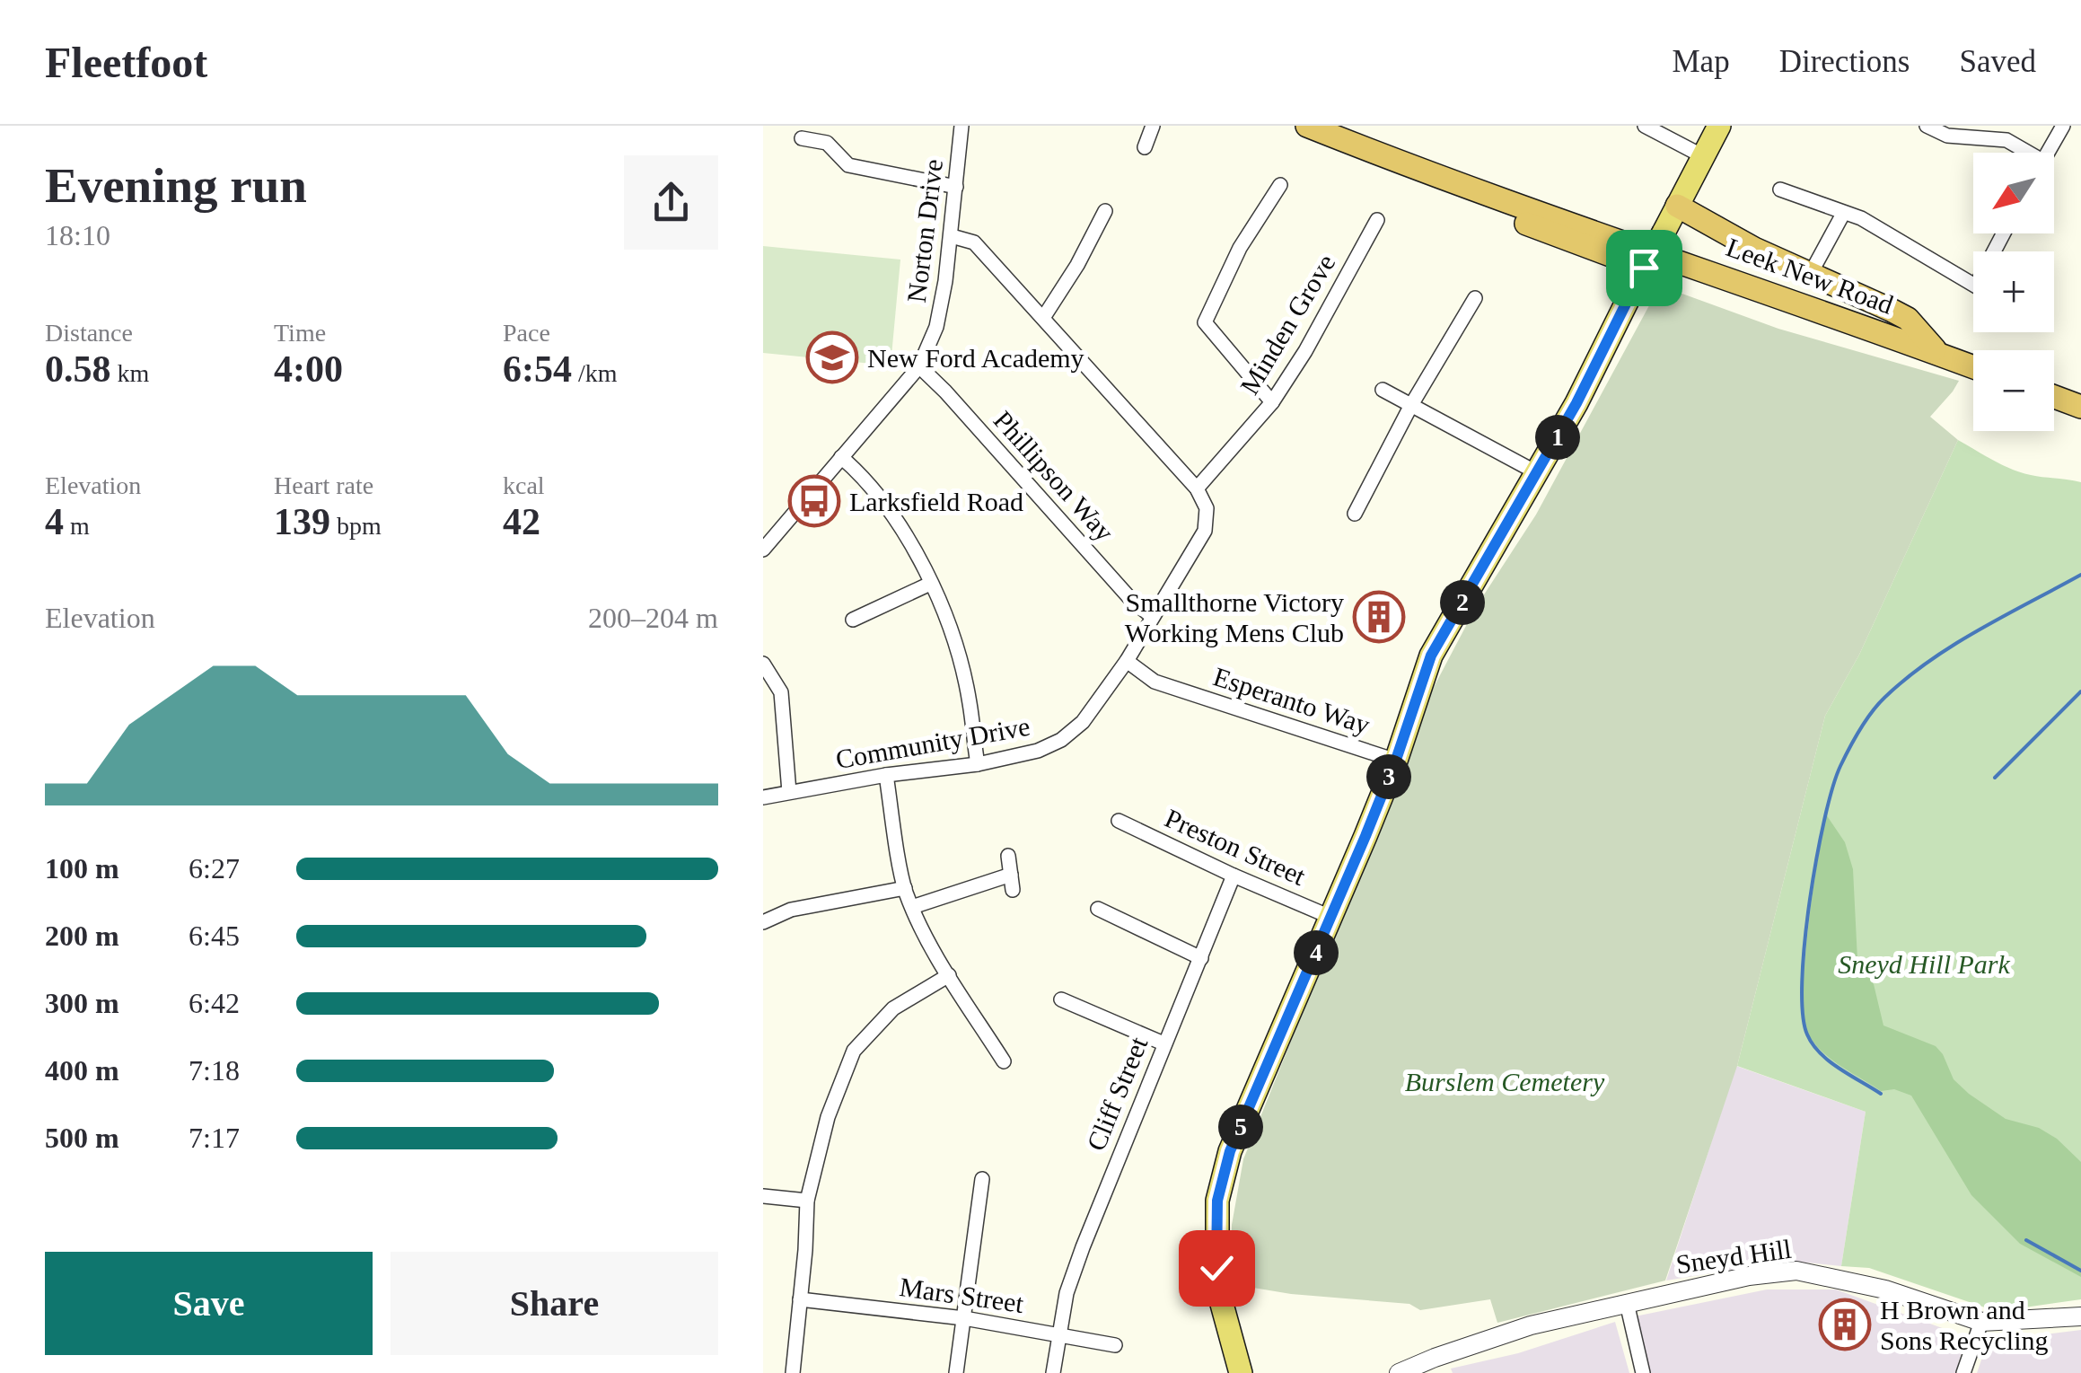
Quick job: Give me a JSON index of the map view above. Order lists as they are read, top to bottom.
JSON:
{
  "streets": {
    "highway": ["Leek New Road"],
    "street": [
      "Norton Drive",
      "Minden Grove",
      "Phillipson Way",
      "Esperanto Way",
      "Community Drive",
      "Preston Street",
      "Cliff Street",
      "Sneyd Hill",
      "Mars Street"
    ]
  },
  "crossings": [
    ["Norton Drive", "Phillipson Way"],
    ["Minden Grove", "Community Drive"],
    ["Phillipson Way", "Community Drive"],
    ["Esperanto Way", "Community Drive"],
    ["Preston Street", "Cliff Street"],
    ["Cliff Street", "Mars Street"]
  ],
  "parks": ["Sneyd Hill Park", "Burslem Cemetery"],
  "places": {
    "school or university": ["New Ford Academy"],
    "bus stop": ["Larksfield Road"],
    "building": ["Smallthorne Victory Working Mens Club", "H Brown and Sons Recycling"]
  },
  "north": "bottom left",
  "page": {
    "header": "Fleetfoot",
    "nav": ["Map", "Directions", "Saved"],
    "heading": ["Evening run", "18:10"],
    "map_buttons": ["+", "−"],
    "stats": [
      ["Distance", "0.58 km"],
      ["Time", "4:00"],
      ["Pace", "6:54 /km"],
      ["Elevation", "4 m"],
      ["Heart rate", "139 bpm"],
      ["kcal", "42"]
    ],
    "pins": [
      "1",
      "2",
      "3",
      "4",
      "5"
    ],
    "chart": ["Elevation", "200–204 m"],
    "list": [
      {
        "name": "100 m",
        "note": "6:27"
      },
      {
        "name": "200 m",
        "note": "6:45"
      },
      {
        "name": "300 m",
        "note": "6:42"
      },
      {
        "name": "400 m",
        "note": "7:18"
      },
      {
        "name": "500 m",
        "note": "7:17"
      }
    ],
    "buttons": ["Save", "Share"]
  }
}
